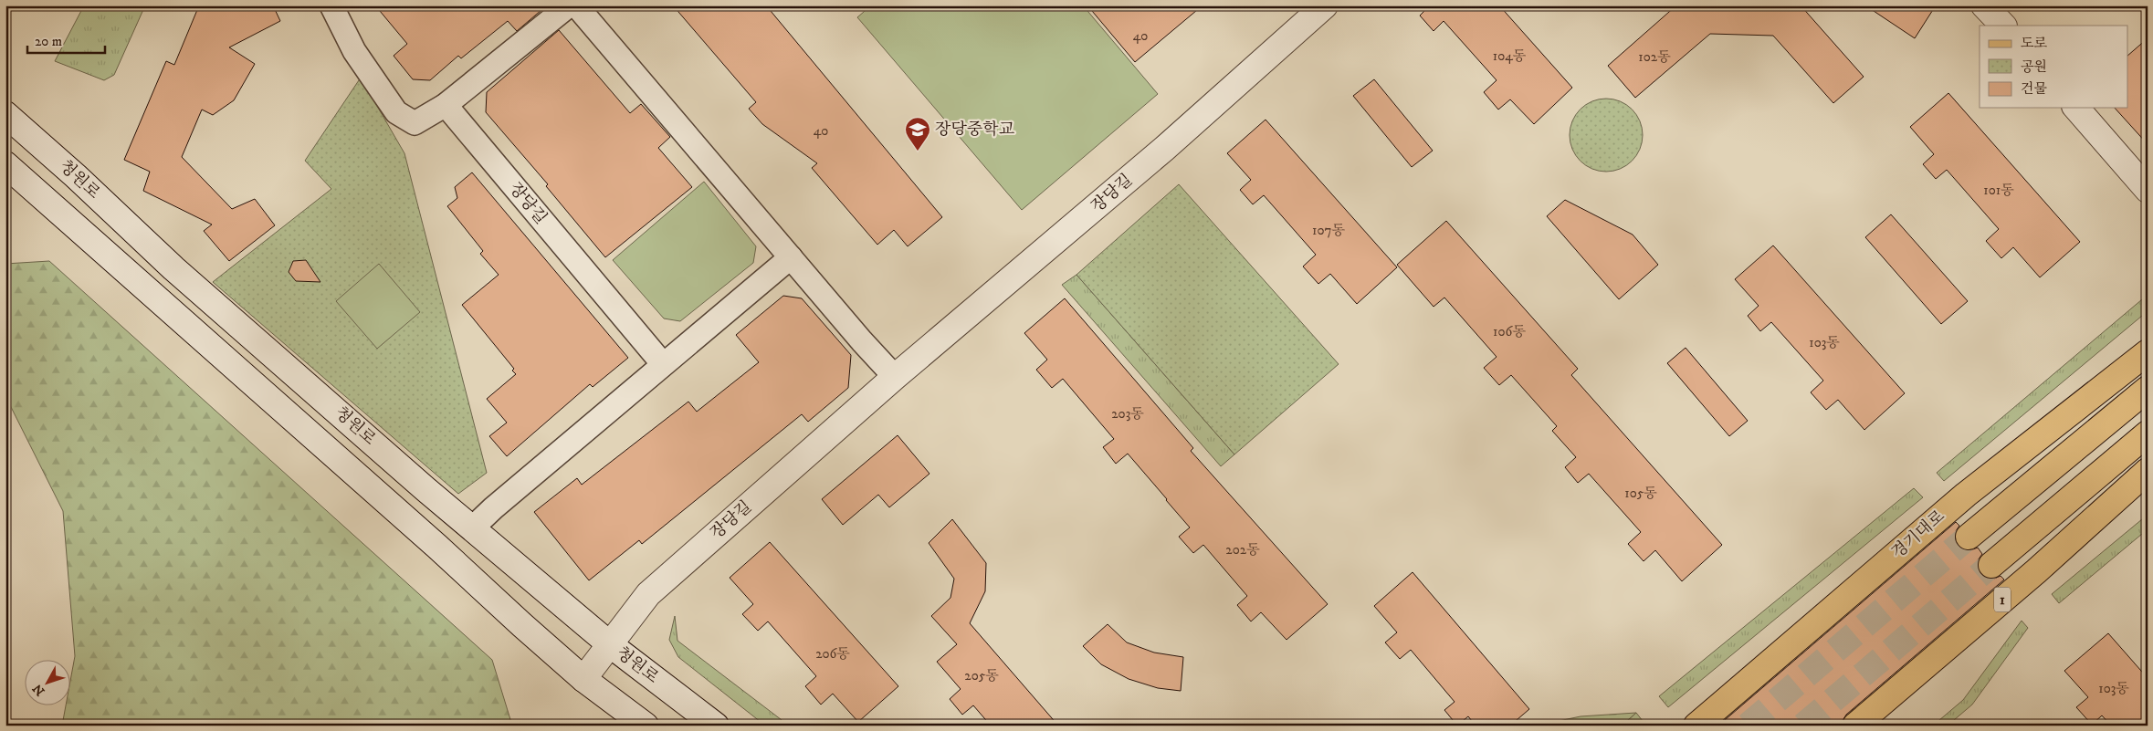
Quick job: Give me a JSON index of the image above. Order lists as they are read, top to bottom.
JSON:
{
  "streets": {
    "main road": [
      "청원로",
      "장당길",
      "경기대로",
      "1"
    ]
  },
  "crossings": [
    ["청원로", "장당길"]
  ],
  "places": {
    "school or university": ["장당중학교"]
  },
  "house_numbers": [
    "40",
    "104동",
    "102동",
    "40",
    "101동",
    "107동",
    "106동",
    "103동",
    "203동",
    "105동",
    "202동",
    "206동",
    "205동",
    "103동"
  ],
  "legend": ["도로", "공원", "건물"],
  "scale_bar": "20 m",
  "north": "bottom left"
}
